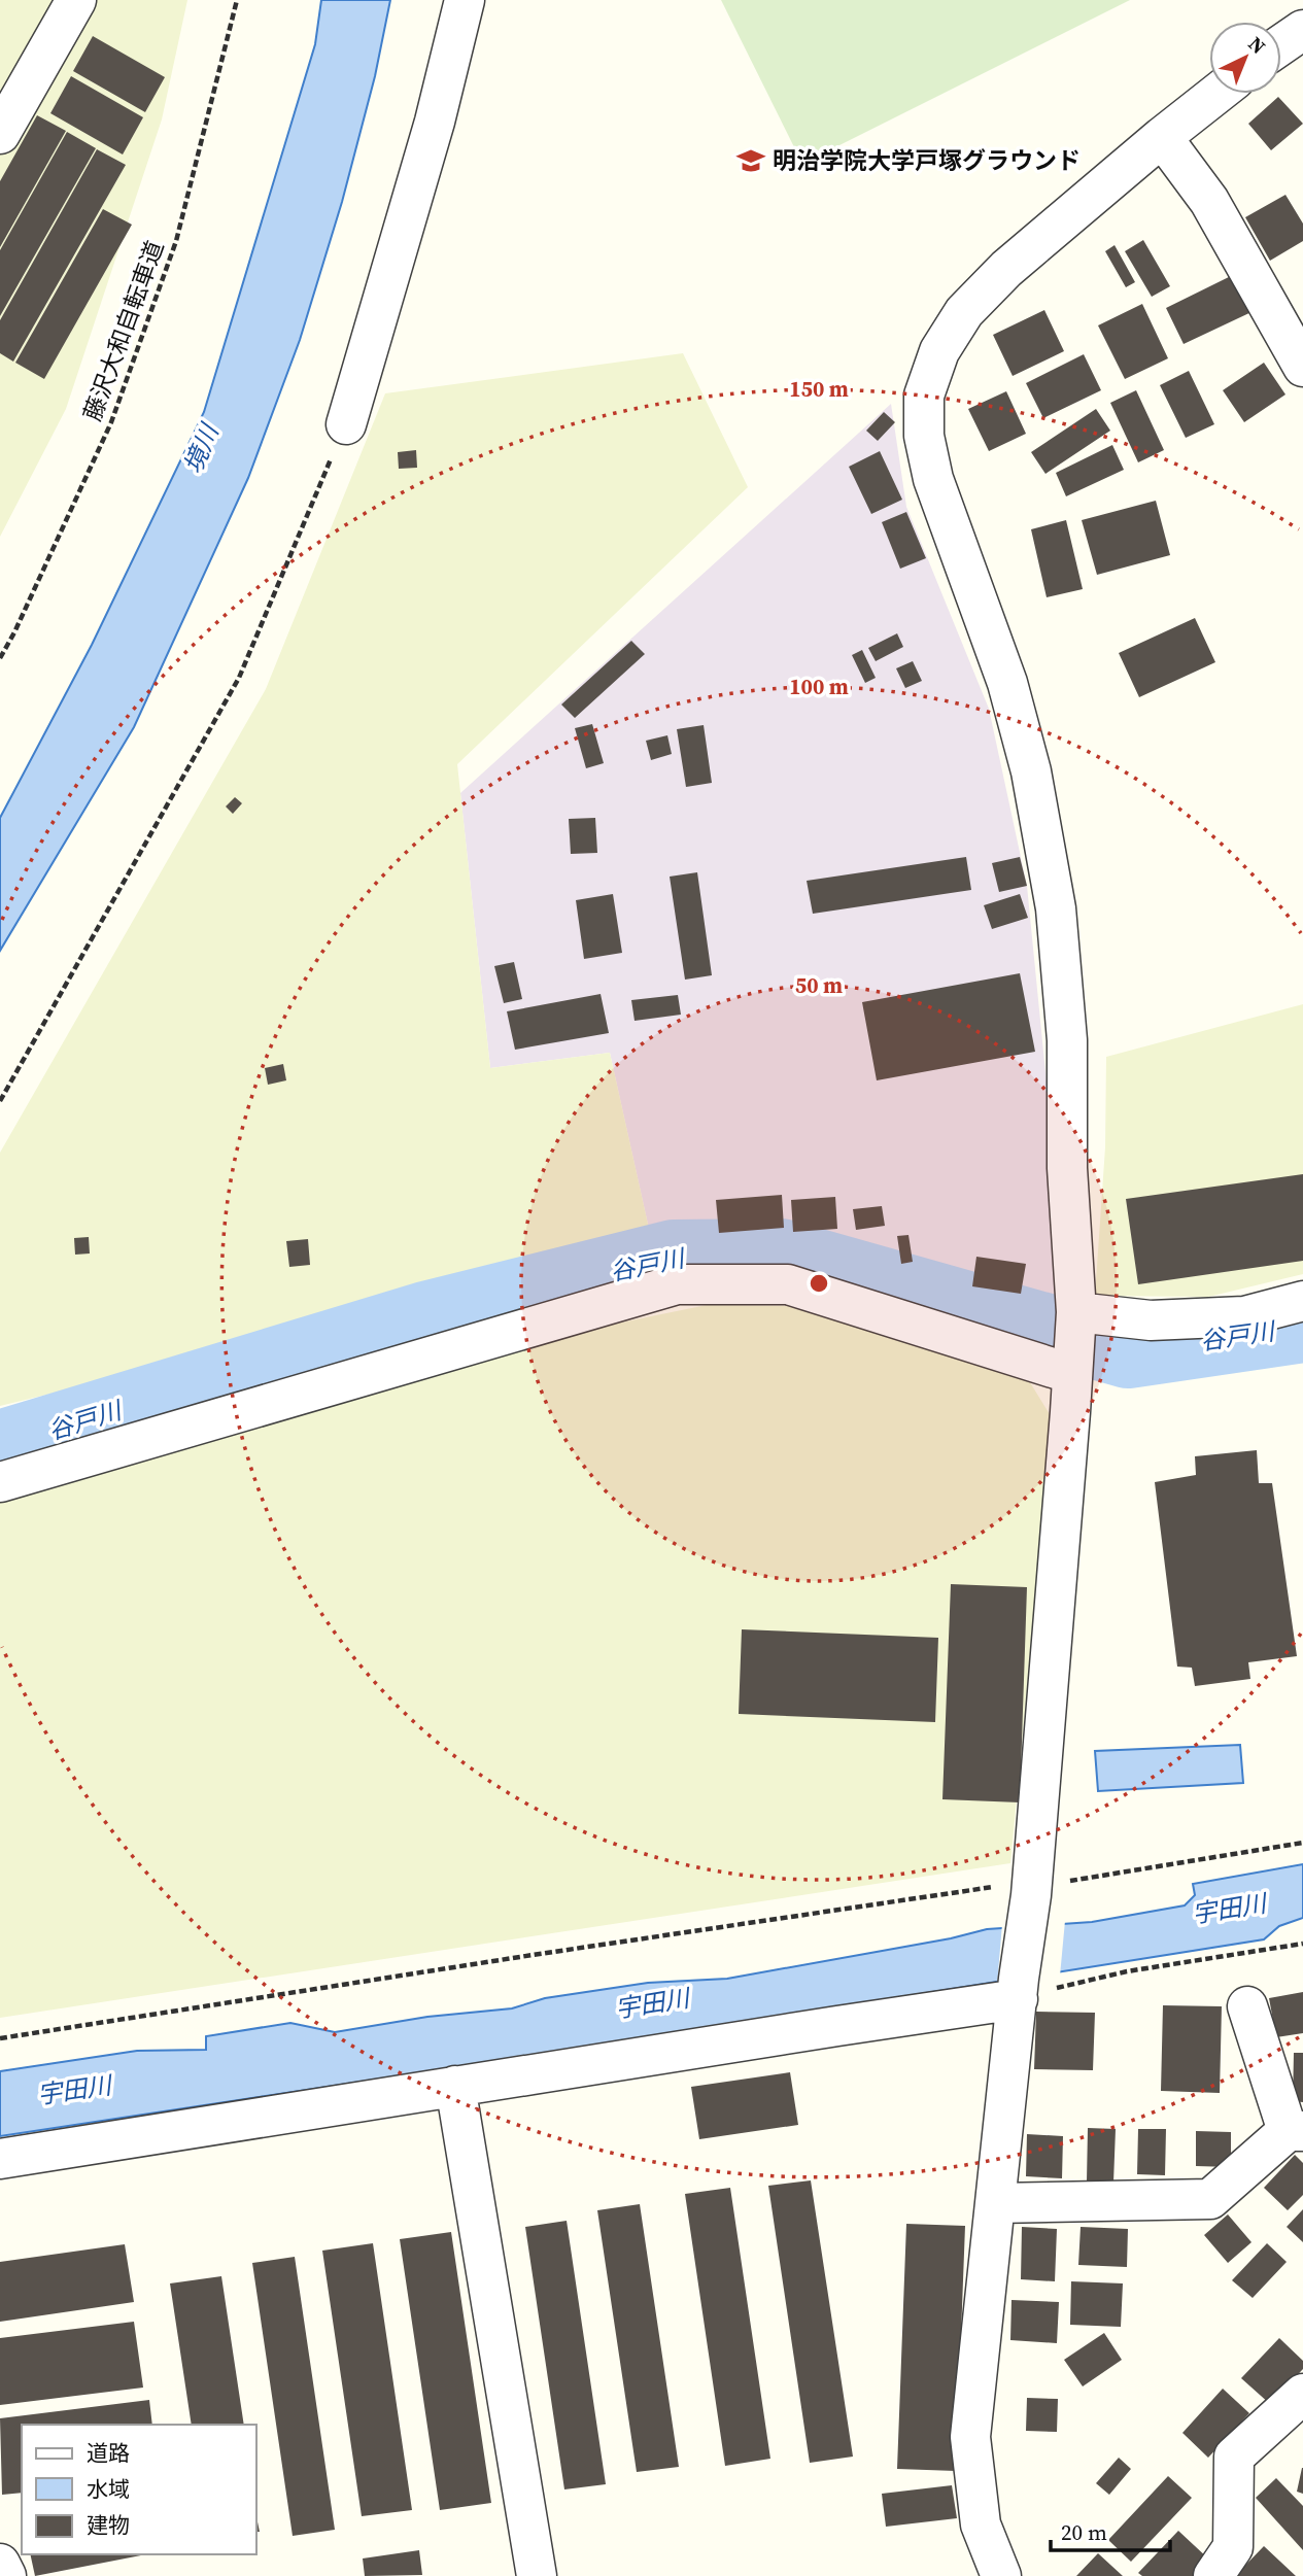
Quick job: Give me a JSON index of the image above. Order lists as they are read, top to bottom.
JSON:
{
  "streets": {
    "path": ["藤沢大和自転車道"]
  },
  "water": ["境川", "谷戸川", "宇田川"],
  "places": {
    "school or university": ["明治学院大学戸塚グラウンド"]
  },
  "legend": ["道路", "水域", "建物"],
  "scale_bar": "20 m",
  "north": "top right",
  "rings": ["150 m", "100 m", "50 m"]
}
